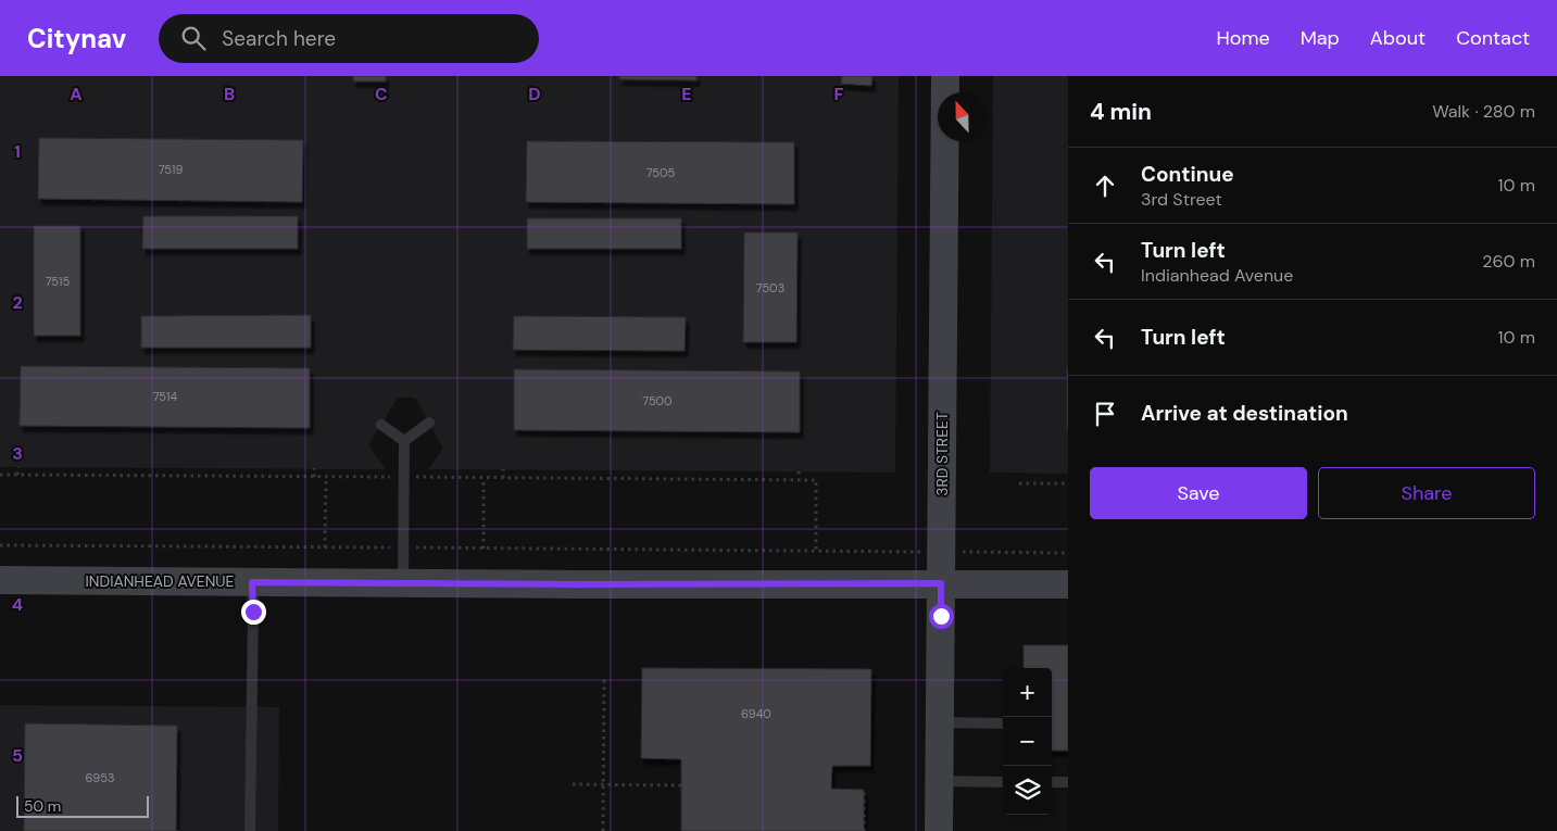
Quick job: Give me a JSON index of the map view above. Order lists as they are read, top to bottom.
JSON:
{
  "streets": {
    "main road": ["3RD STREET", "INDIANHEAD AVENUE"]
  },
  "crossings": [
    ["3RD STREET", "INDIANHEAD AVENUE"]
  ],
  "house_numbers": [
    "7519",
    "7505",
    "7515",
    "7503",
    "7514",
    "7500",
    "6940",
    "6953"
  ],
  "scale_bar": "50 m",
  "north": "top",
  "page": {
    "header": "Citynav",
    "search": "Search here",
    "nav": [
      "Home",
      "Map",
      "About",
      "Contact"
    ],
    "heading": ["4 min", "Walk · 280 m"],
    "list": [
      ["Continue", "3rd Street", "10 m"],
      ["Turn left", "Indianhead Avenue", "260 m"],
      ["Turn left", "10 m"],
      "Arrive at destination"
    ],
    "buttons": ["Save", "Share"],
    "map_buttons": ["+", "−"],
    "scale": "50 m"
  },
  "grid": {
    "columns": [
      "A",
      "B",
      "C",
      "D",
      "E",
      "F"
    ],
    "rows": [
      "1",
      "2",
      "3",
      "4",
      "5"
    ]
  }
}
